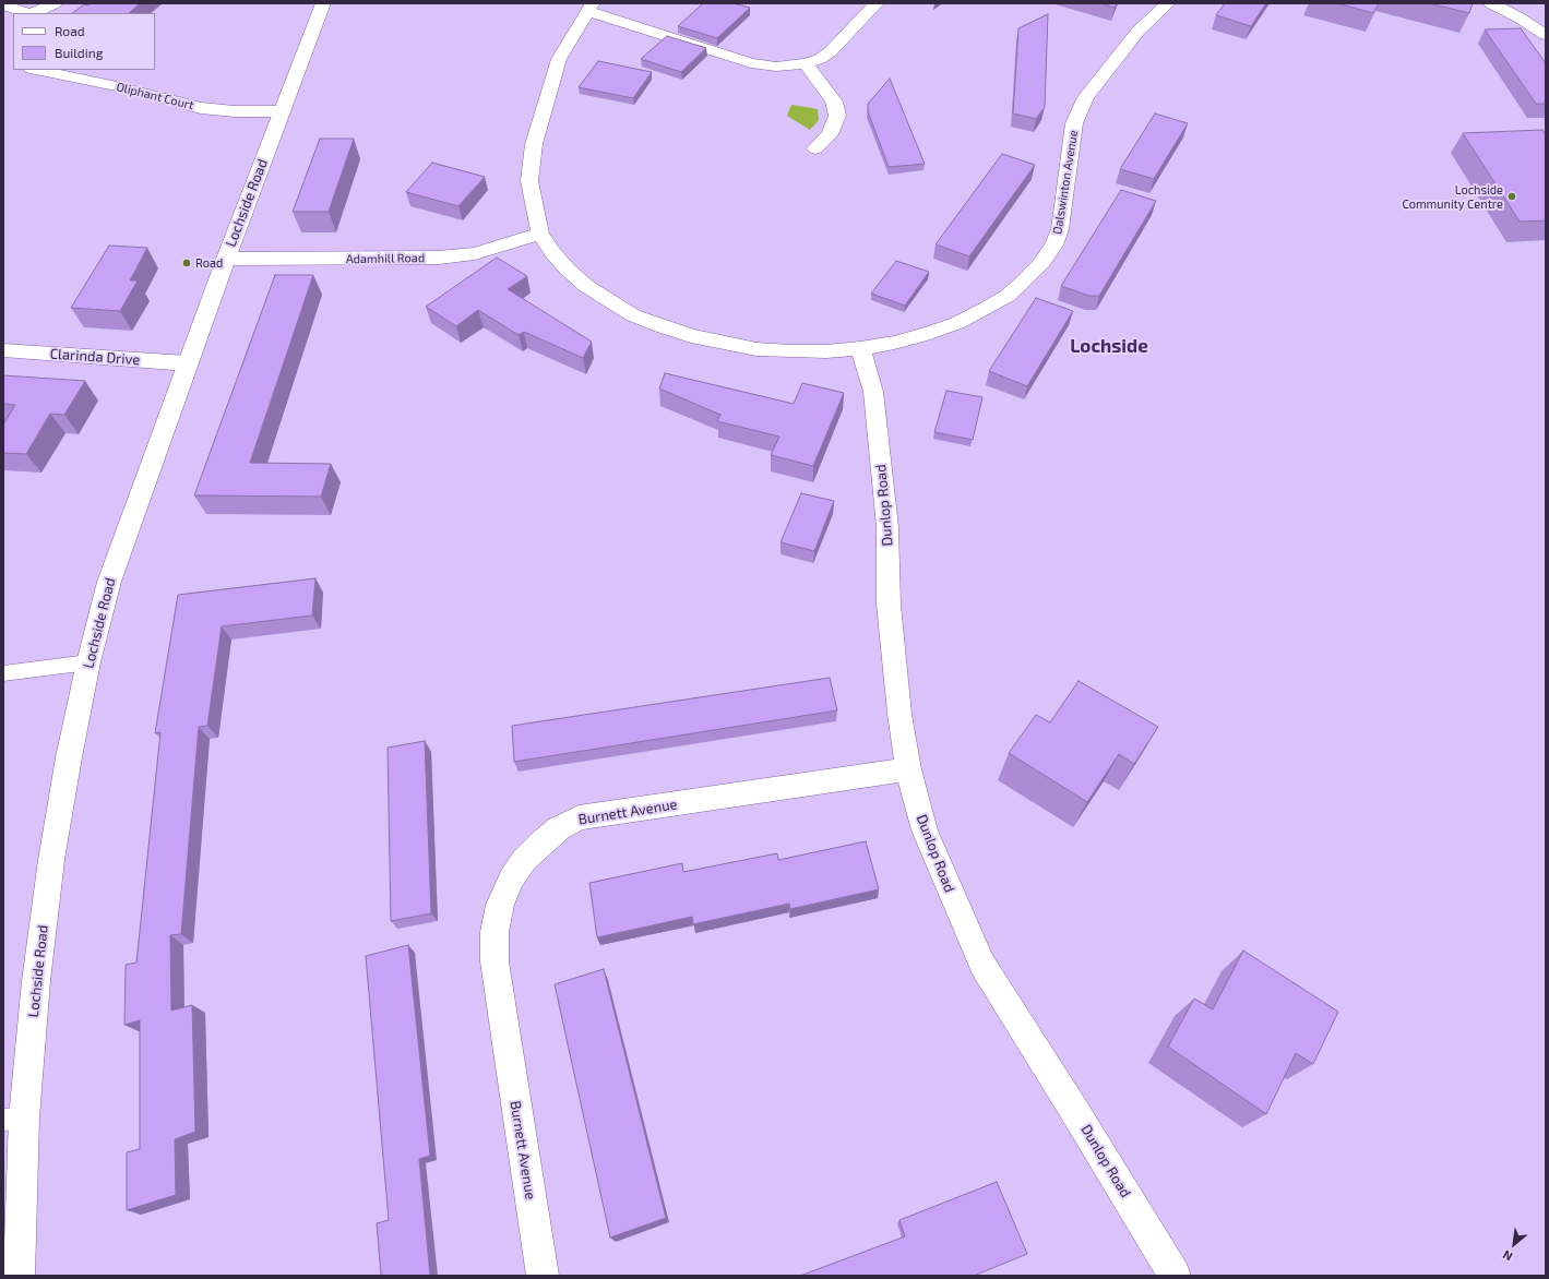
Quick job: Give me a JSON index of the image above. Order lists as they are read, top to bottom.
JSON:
{
  "streets": {
    "street": [
      "Oliphant Court",
      "Dalswinton Avenue",
      "Lochside Road",
      "Adamhill Road",
      "Clarinda Drive",
      "Dunlop Road",
      "Burnett Avenue"
    ]
  },
  "crossings": [
    ["Oliphant Court", "Lochside Road"],
    ["Dalswinton Avenue", "Adamhill Road"],
    ["Dalswinton Avenue", "Dunlop Road"],
    ["Lochside Road", "Adamhill Road"],
    ["Lochside Road", "Clarinda Drive"],
    ["Dunlop Road", "Burnett Avenue"]
  ],
  "districts": ["Lochside"],
  "places": ["Lochside Community Centre", "Road"],
  "legend": ["Road", "Building"],
  "north": "bottom left"
}
